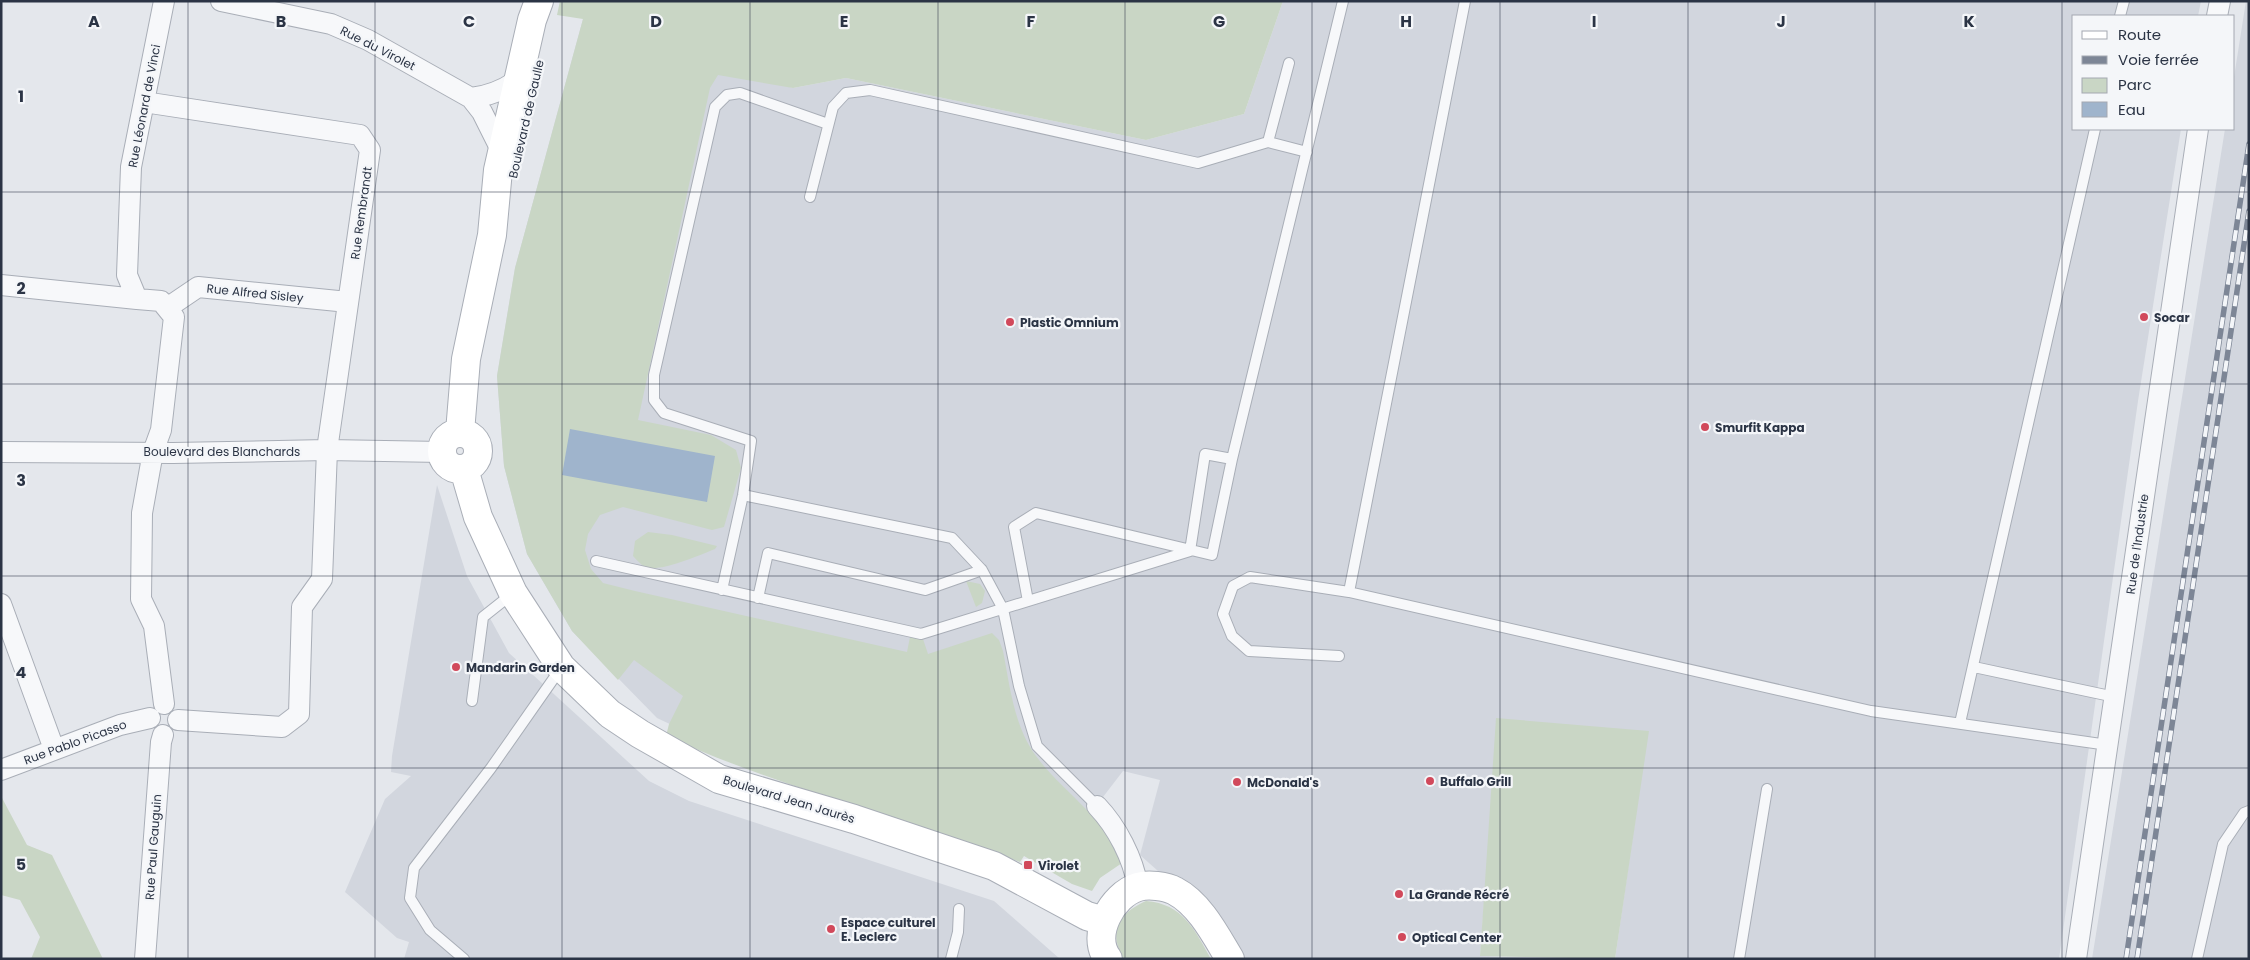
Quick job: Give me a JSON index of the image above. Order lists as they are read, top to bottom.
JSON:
{
  "streets": {
    "main road": ["Boulevard de Gaulle", "Boulevard Jean Jaurès"],
    "street": [
      "Rue du Virolet",
      "Rue Léonard de Vinci",
      "Rue Rembrandt",
      "Rue Alfred Sisley",
      "Boulevard des Blanchards",
      "Rue de l'Industrie",
      "Rue Pablo Picasso",
      "Rue Paul Gauguin"
    ]
  },
  "crossings": [
    ["Rue du Virolet", "Boulevard de Gaulle"],
    ["Rue Léonard de Vinci", "Rue Rembrandt"],
    ["Boulevard de Gaulle", "Boulevard des Blanchards"],
    ["Boulevard de Gaulle", "Boulevard Jean Jaurès"],
    ["Rue Rembrandt", "Rue Alfred Sisley"],
    ["Rue Rembrandt", "Boulevard des Blanchards"],
    ["Rue Rembrandt", "Rue Pablo Picasso"],
    ["Rue Rembrandt", "Rue Paul Gauguin"],
    ["Boulevard des Blanchards", "Boulevard Jean Jaurès"],
    ["Rue Pablo Picasso", "Rue Paul Gauguin"]
  ],
  "places": {
    "other": [
      "Socar",
      "Plastic Omnium",
      "Smurfit Kappa",
      "Mandarin Garden",
      "Buffalo Grill",
      "McDonald's",
      "La Grande Récré",
      "Espace culturel E. Leclerc",
      "Optical Center"
    ],
    "transit": ["Virolet"]
  },
  "legend": [
    "Route",
    "Voie ferrée",
    "Parc",
    "Eau"
  ],
  "grid": {
    "columns": [
      "A",
      "B",
      "C",
      "D",
      "E",
      "F",
      "G",
      "H",
      "I",
      "J",
      "K"
    ],
    "rows": [
      "1",
      "2",
      "3",
      "4",
      "5"
    ]
  }
}
